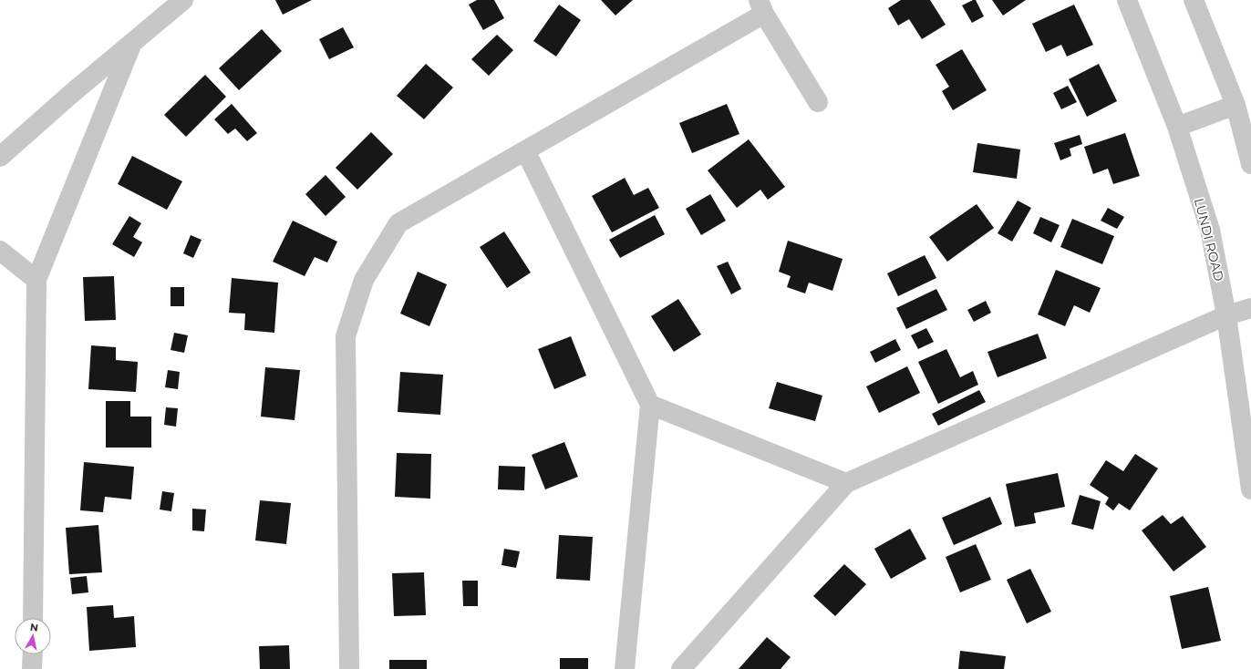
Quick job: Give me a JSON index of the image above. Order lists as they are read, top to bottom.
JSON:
{
  "streets": {
    "street": ["LUNDI ROAD"]
  },
  "north": "top"
}
